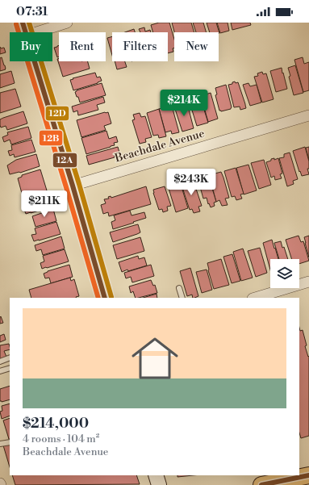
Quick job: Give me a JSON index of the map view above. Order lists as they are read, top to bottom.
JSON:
{
  "streets": {
    "street": ["Beachdale Avenue"]
  },
  "lines": ["transit line 12A", "transit line 12D", "transit line 12B"],
  "page": {
    "status": "07:31",
    "chip": [
      "Buy",
      "Rent",
      "Filters",
      "New"
    ],
    "price": ["$214K", "$243K", "$211K"],
    "list": [
      {
        "name": "$214,000",
        "note": "4 rooms · 104 m² · Beachdale Avenue"
      }
    ]
  }
}
